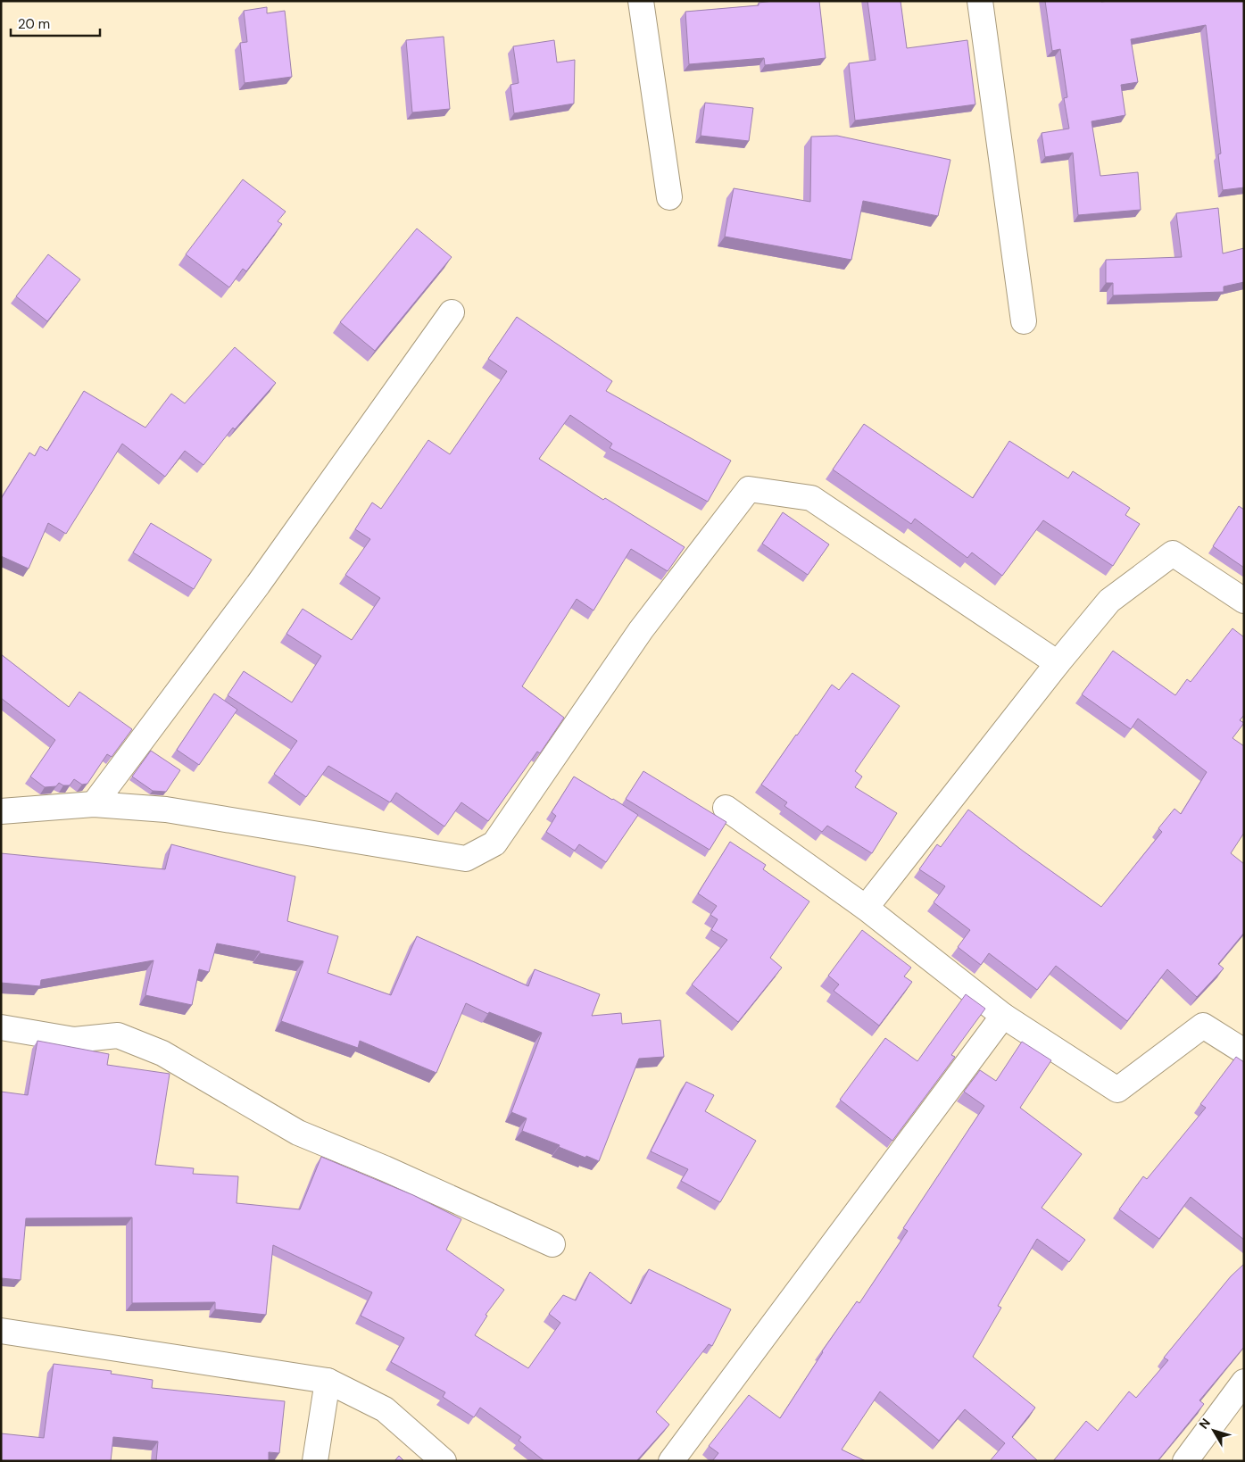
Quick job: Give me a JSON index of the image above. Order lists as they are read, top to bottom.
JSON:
{
  "scale_bar": "20 m",
  "north": "top left"
}
